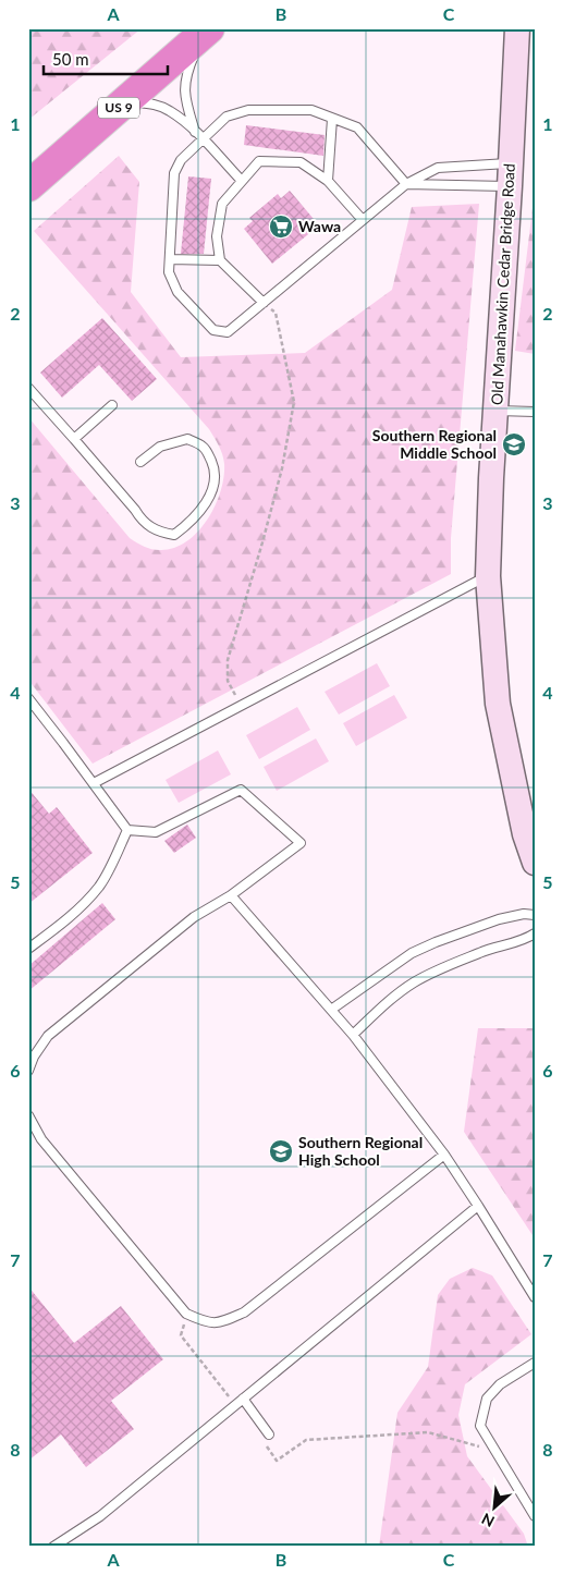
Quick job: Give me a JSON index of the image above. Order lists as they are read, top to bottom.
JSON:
{
  "streets": {
    "highway": ["US 9"],
    "street": ["Old Manahawkin Cedar Bridge Road"]
  },
  "places": {
    "supermarket": ["Wawa"],
    "school or university": ["Southern Regional Middle School", "Southern Regional High School"]
  },
  "scale_bar": "50 m",
  "north": "bottom left",
  "grid": {
    "columns": ["A", "B", "C"],
    "rows": [
      "1",
      "2",
      "3",
      "4",
      "5",
      "6",
      "7",
      "8"
    ]
  }
}
